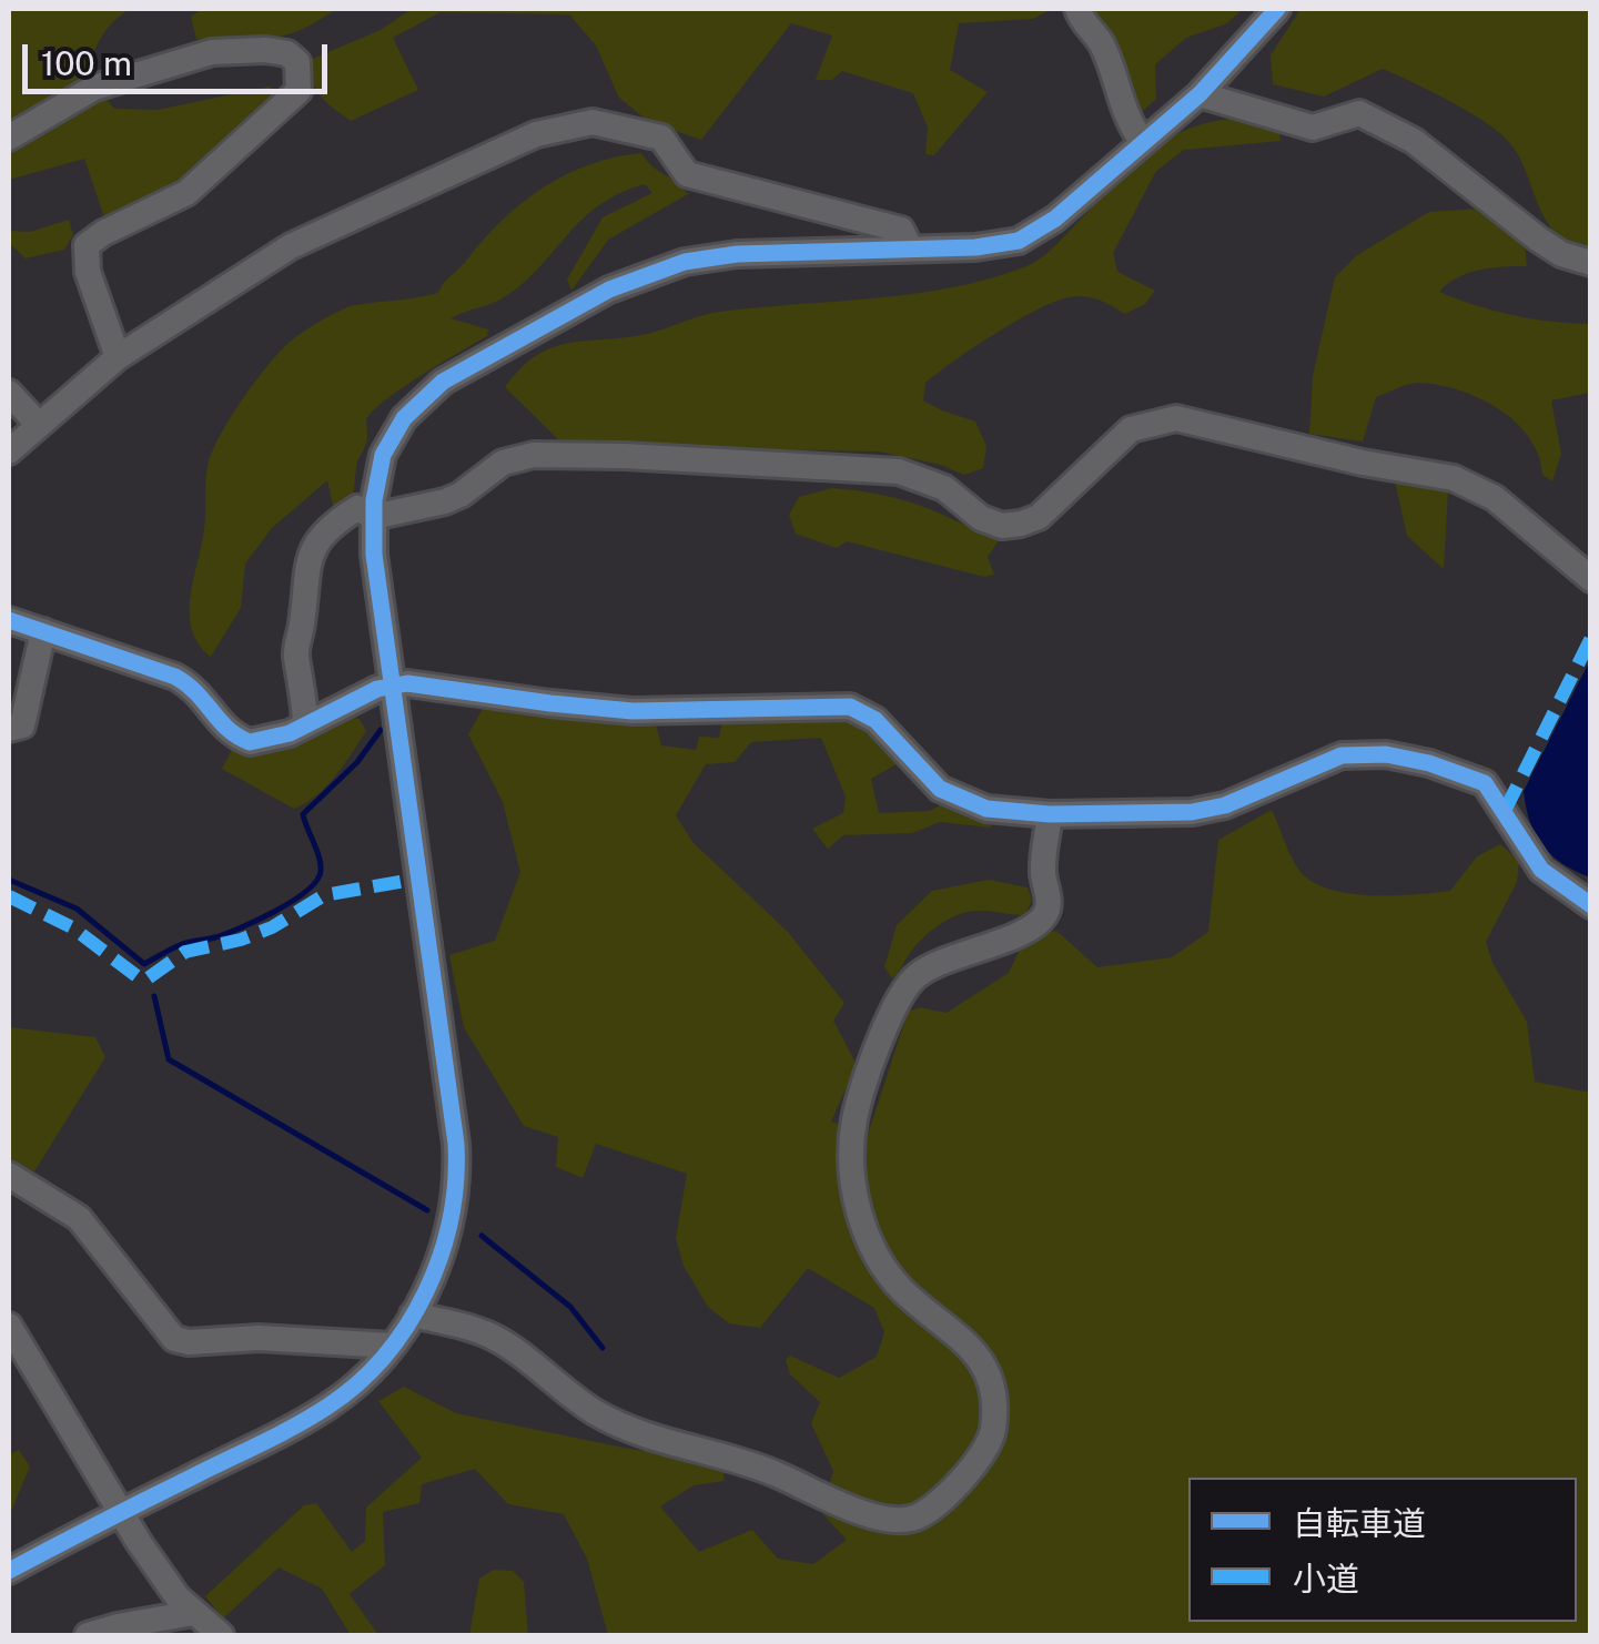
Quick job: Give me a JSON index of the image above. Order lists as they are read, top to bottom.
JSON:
{
  "legend": ["自転車道", "小道"],
  "scale_bar": "100 m"
}
